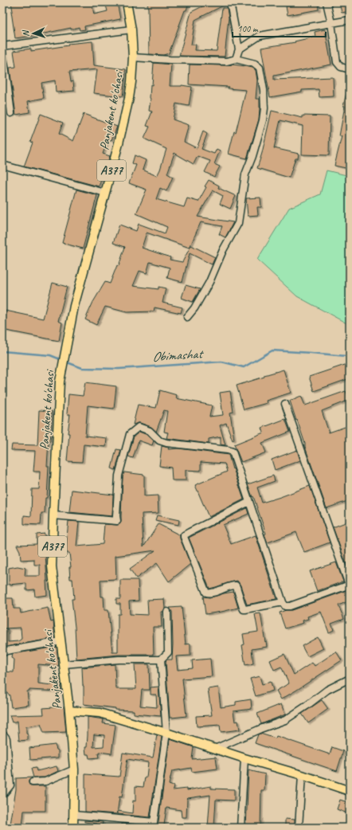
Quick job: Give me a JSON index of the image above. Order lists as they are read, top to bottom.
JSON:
{
  "streets": {
    "main road": ["Panjakent ko'chasi", "A377"]
  },
  "water": ["Obimashat"],
  "scale_bar": "100 m",
  "north": "left"
}
